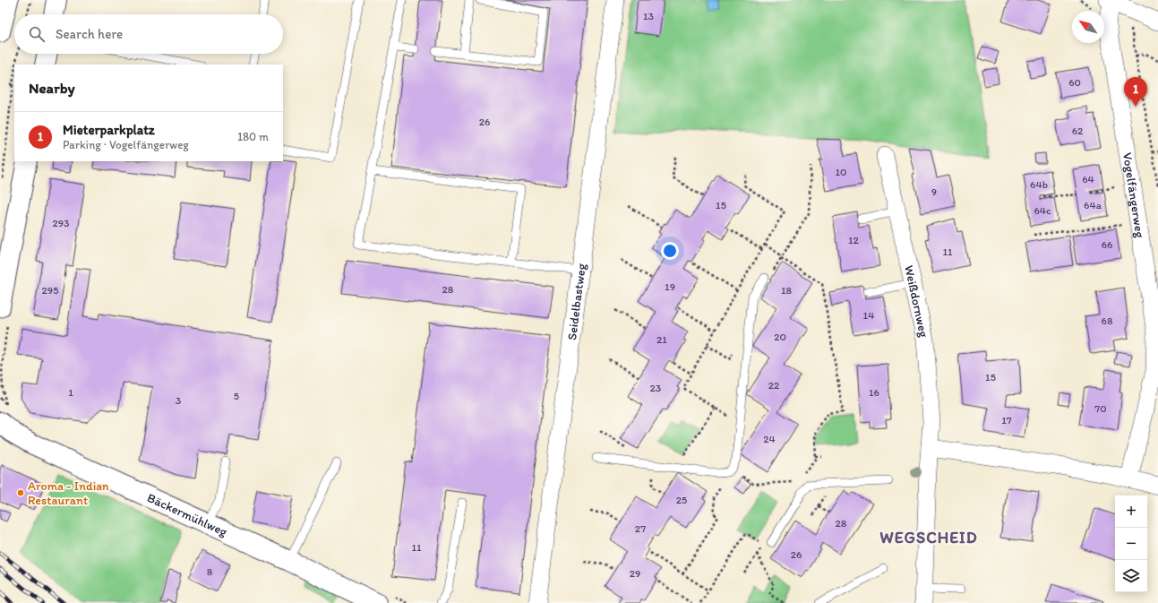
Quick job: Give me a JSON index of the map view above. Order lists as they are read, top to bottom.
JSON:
{
  "streets": {
    "street": [
      "Vogelfängerweg",
      "Weißdornweg",
      "Seidelbastweg",
      "Bäckermühlweg"
    ]
  },
  "districts": ["WEGSCHEID"],
  "places": ["Aroma - Indian Restaurant"],
  "house_numbers": [
    "13",
    "60",
    "26",
    "62",
    "10",
    "64",
    "64b",
    "9",
    "15",
    "64a",
    "64c",
    "293",
    "12",
    "66",
    "11",
    "19",
    "28",
    "295",
    "18",
    "14",
    "68",
    "20",
    "21",
    "15",
    "22",
    "23",
    "1",
    "16",
    "5",
    "3",
    "70",
    "17",
    "24",
    "25",
    "28",
    "27",
    "11",
    "26",
    "8",
    "29"
  ],
  "north": "top left",
  "page": {
    "search": "Search here",
    "heading": "Nearby",
    "pins": "1",
    "list": [
      {
        "mark": "1",
        "name": "Mieterparkplatz",
        "note": "Parking · Vogelfängerweg",
        "value": "180 m"
      }
    ],
    "map_buttons": ["+", "−"]
  }
}
